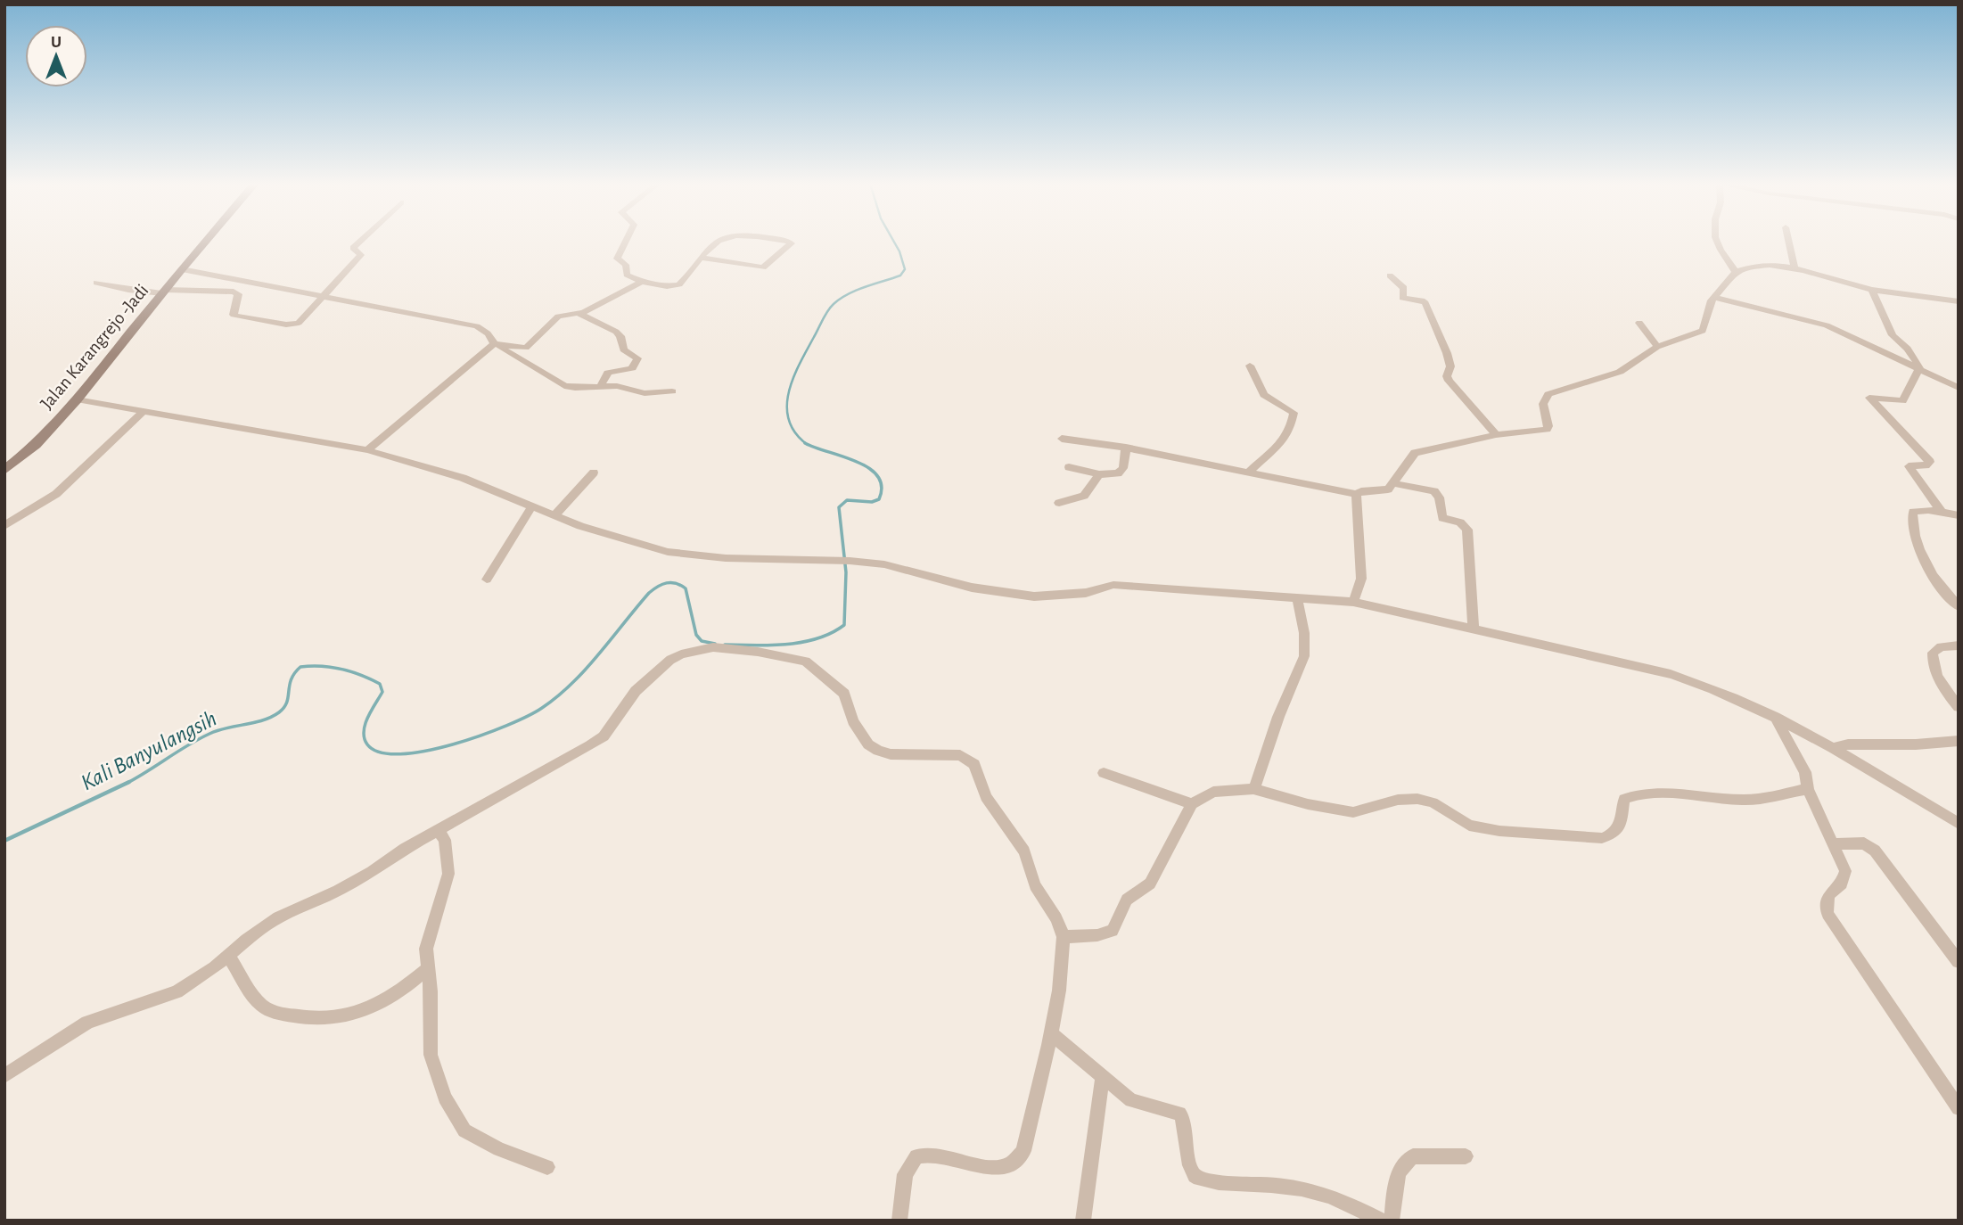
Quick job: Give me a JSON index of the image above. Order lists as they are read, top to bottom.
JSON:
{
  "streets": {
    "street": ["Jalan Karangrejo -Jadi"]
  },
  "water": ["Kali Banyulangsih"],
  "north": "top"
}
